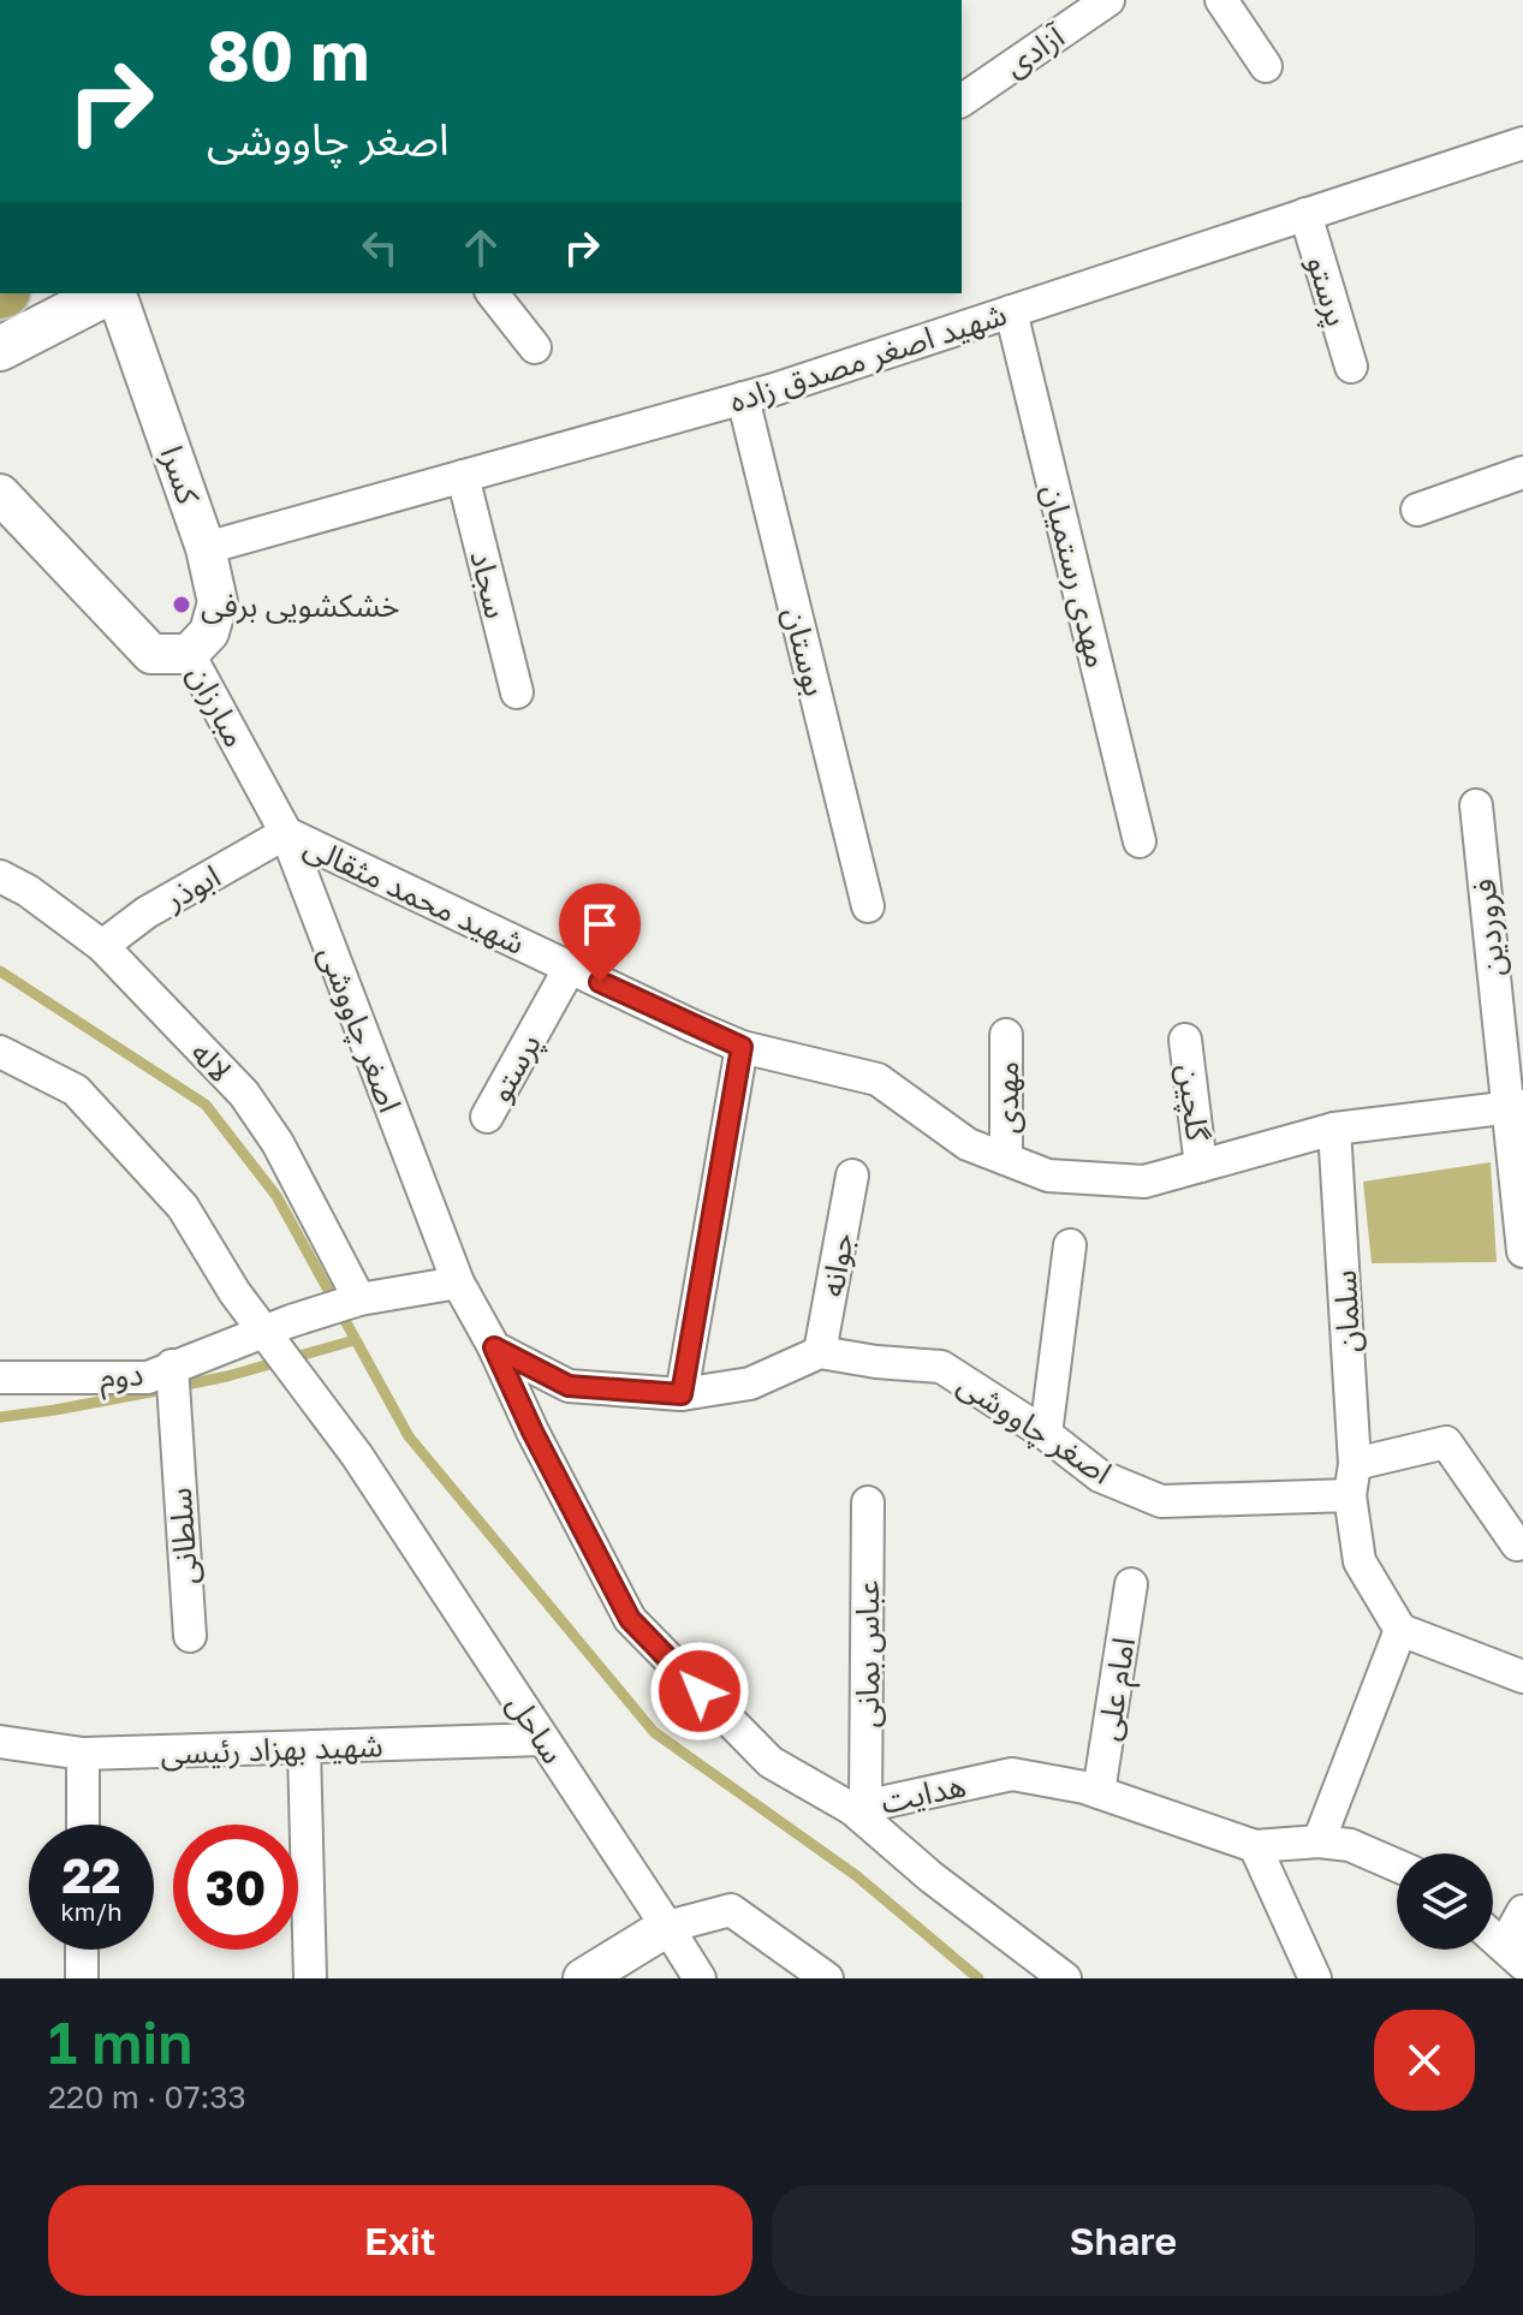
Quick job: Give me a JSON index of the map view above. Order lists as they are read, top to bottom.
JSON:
{
  "streets": {
    "street": [
      "آزادی",
      "پرستو",
      "شهید اصغر مصدق زاده",
      "کسرا",
      "مهدی رستمیان",
      "سجاد",
      "بوستان",
      "مبارزان",
      "ابوذر",
      "شهید محمد مثقالی",
      "فروردین",
      "اصغر چاووشی",
      "لاله",
      "مهدی",
      "گلچین",
      "جوانه",
      "سلمان",
      "دوم",
      "سلطانی",
      "عباس بمانی",
      "امام علی",
      "ساحل",
      "شهید بهزاد رئیسی",
      "هدایت"
    ]
  },
  "crossings": [
    ["پرستو", "شهید اصغر مصدق زاده"],
    ["پرستو", "شهید محمد مثقالی"],
    ["شهید اصغر مصدق زاده", "کسرا"],
    ["شهید اصغر مصدق زاده", "مهدی رستمیان"],
    ["شهید اصغر مصدق زاده", "سجاد"],
    ["شهید اصغر مصدق زاده", "بوستان"],
    ["کسرا", "مبارزان"],
    ["مبارزان", "ابوذر"],
    ["مبارزان", "شهید محمد مثقالی"],
    ["مبارزان", "اصغر چاووشی"],
    ["ابوذر", "شهید محمد مثقالی"],
    ["ابوذر", "اصغر چاووشی"],
    ["ابوذر", "لاله"],
    ["شهید محمد مثقالی", "فروردین"],
    ["شهید محمد مثقالی", "اصغر چاووشی"],
    ["شهید محمد مثقالی", "مهدی"],
    ["شهید محمد مثقالی", "گلچین"],
    ["شهید محمد مثقالی", "سلمان"],
    ["اصغر چاووشی", "جوانه"],
    ["اصغر چاووشی", "سلمان"],
    ["اصغر چاووشی", "دوم"],
    ["اصغر چاووشی", "عباس بمانی"],
    ["اصغر چاووشی", "هدایت"],
    ["لاله", "دوم"],
    ["دوم", "سلطانی"],
    ["دوم", "ساحل"],
    ["عباس بمانی", "هدایت"],
    ["امام علی", "هدایت"],
    ["ساحل", "شهید بهزاد رئیسی"]
  ],
  "places": ["خشکشویی برفی"],
  "page": {
    "turn": ["80 m", "اصغر چاووشی"],
    "speed": "22 km/h",
    "limit": "30",
    "heading": ["1 min", "220 m · 07:33"],
    "buttons": ["Exit", "Share"]
  }
}
